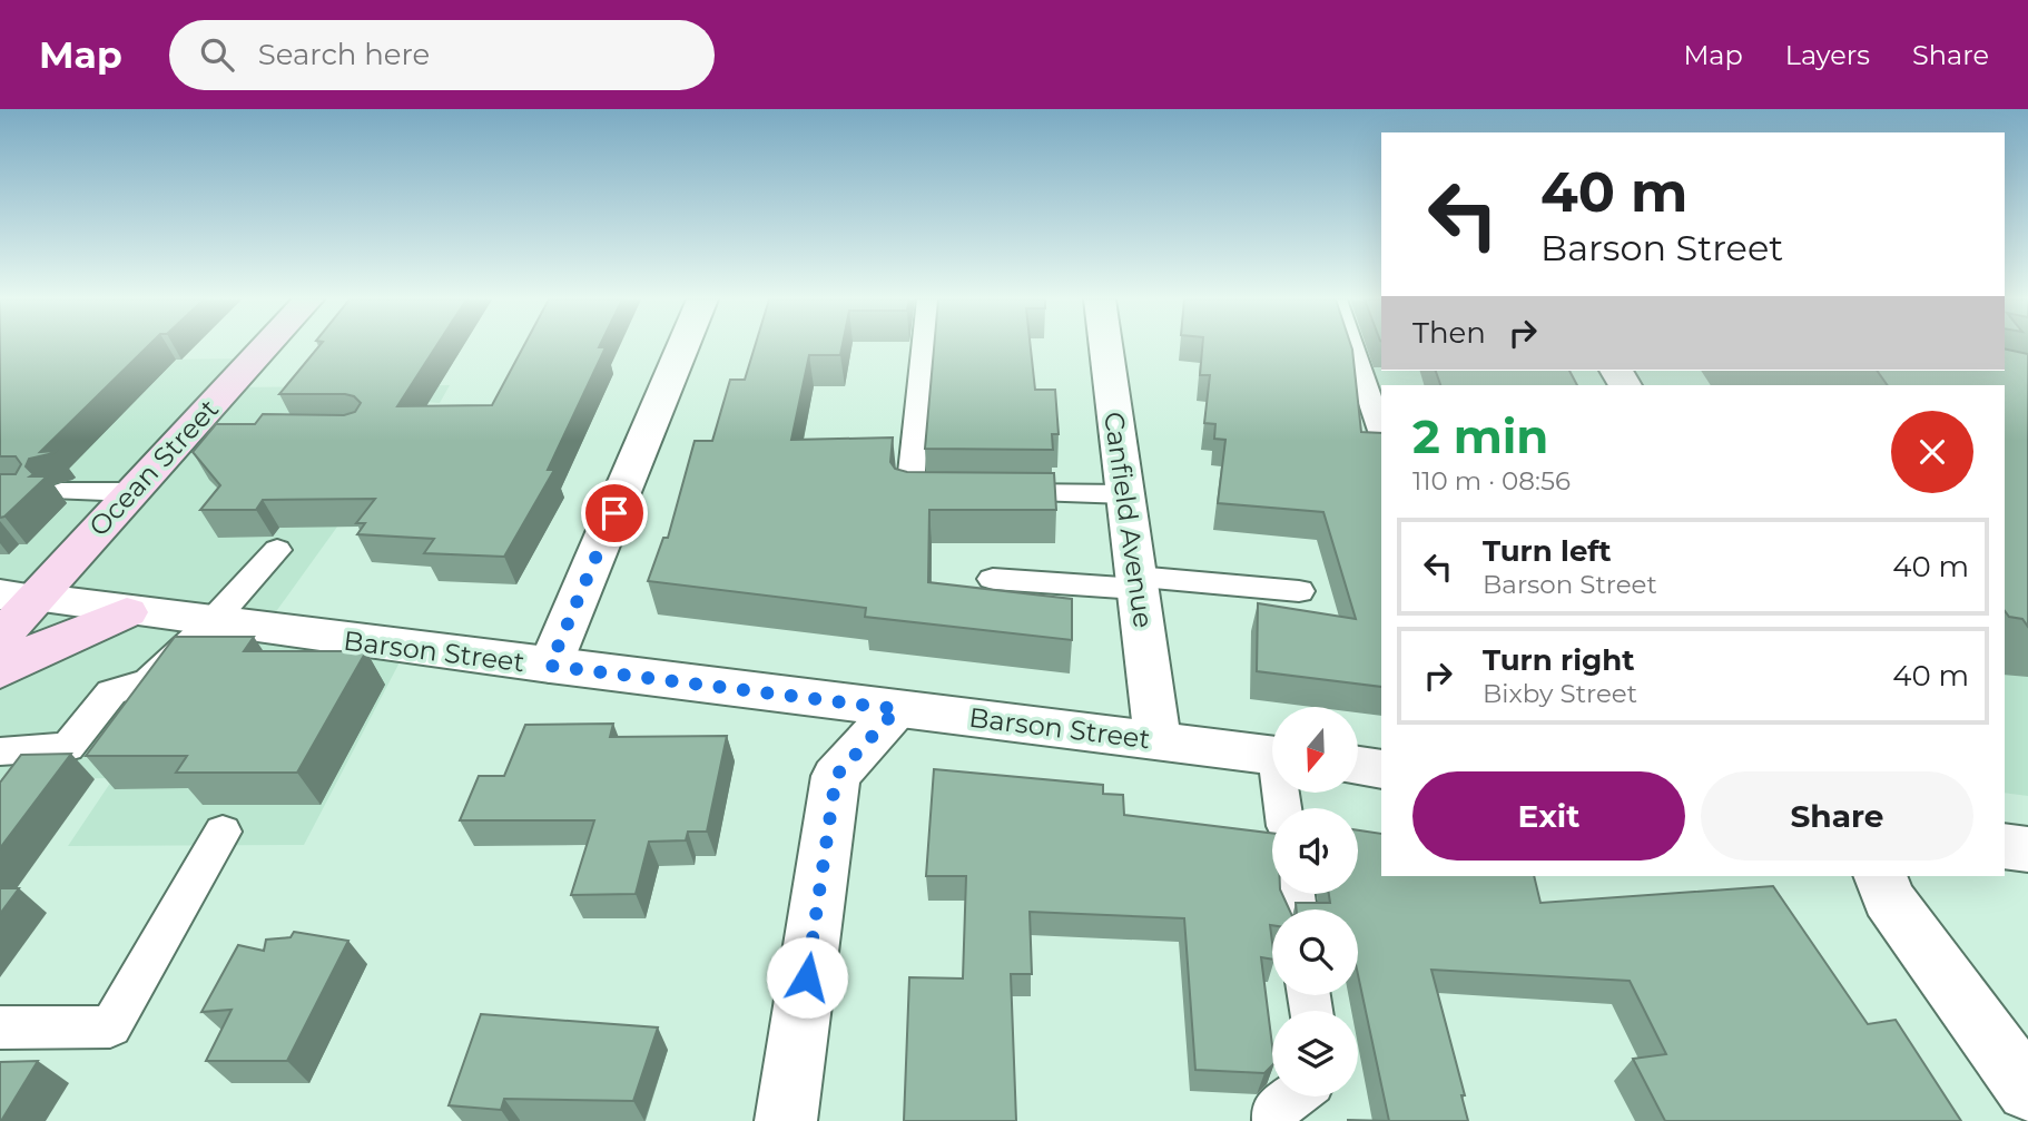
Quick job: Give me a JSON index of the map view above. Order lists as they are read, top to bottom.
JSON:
{
  "streets": {
    "main road": ["Ocean Street"],
    "street": ["Canfield Avenue", "Barson Street"]
  },
  "crossings": [
    ["Ocean Street", "Barson Street"],
    ["Canfield Avenue", "Barson Street"]
  ],
  "north": "bottom",
  "page": {
    "header": "Map",
    "search": "Search here",
    "nav": ["Map", "Layers", "Share"],
    "turn": ["40 m", "Barson Street"],
    "then": "Then",
    "heading": ["2 min", "110 m · 08:56"],
    "list": [
      {
        "name": "Turn left",
        "note": "Barson Street",
        "value": "40 m"
      },
      {
        "name": "Turn right",
        "note": "Bixby Street",
        "value": "40 m"
      }
    ],
    "buttons": ["Exit", "Share"]
  }
}
